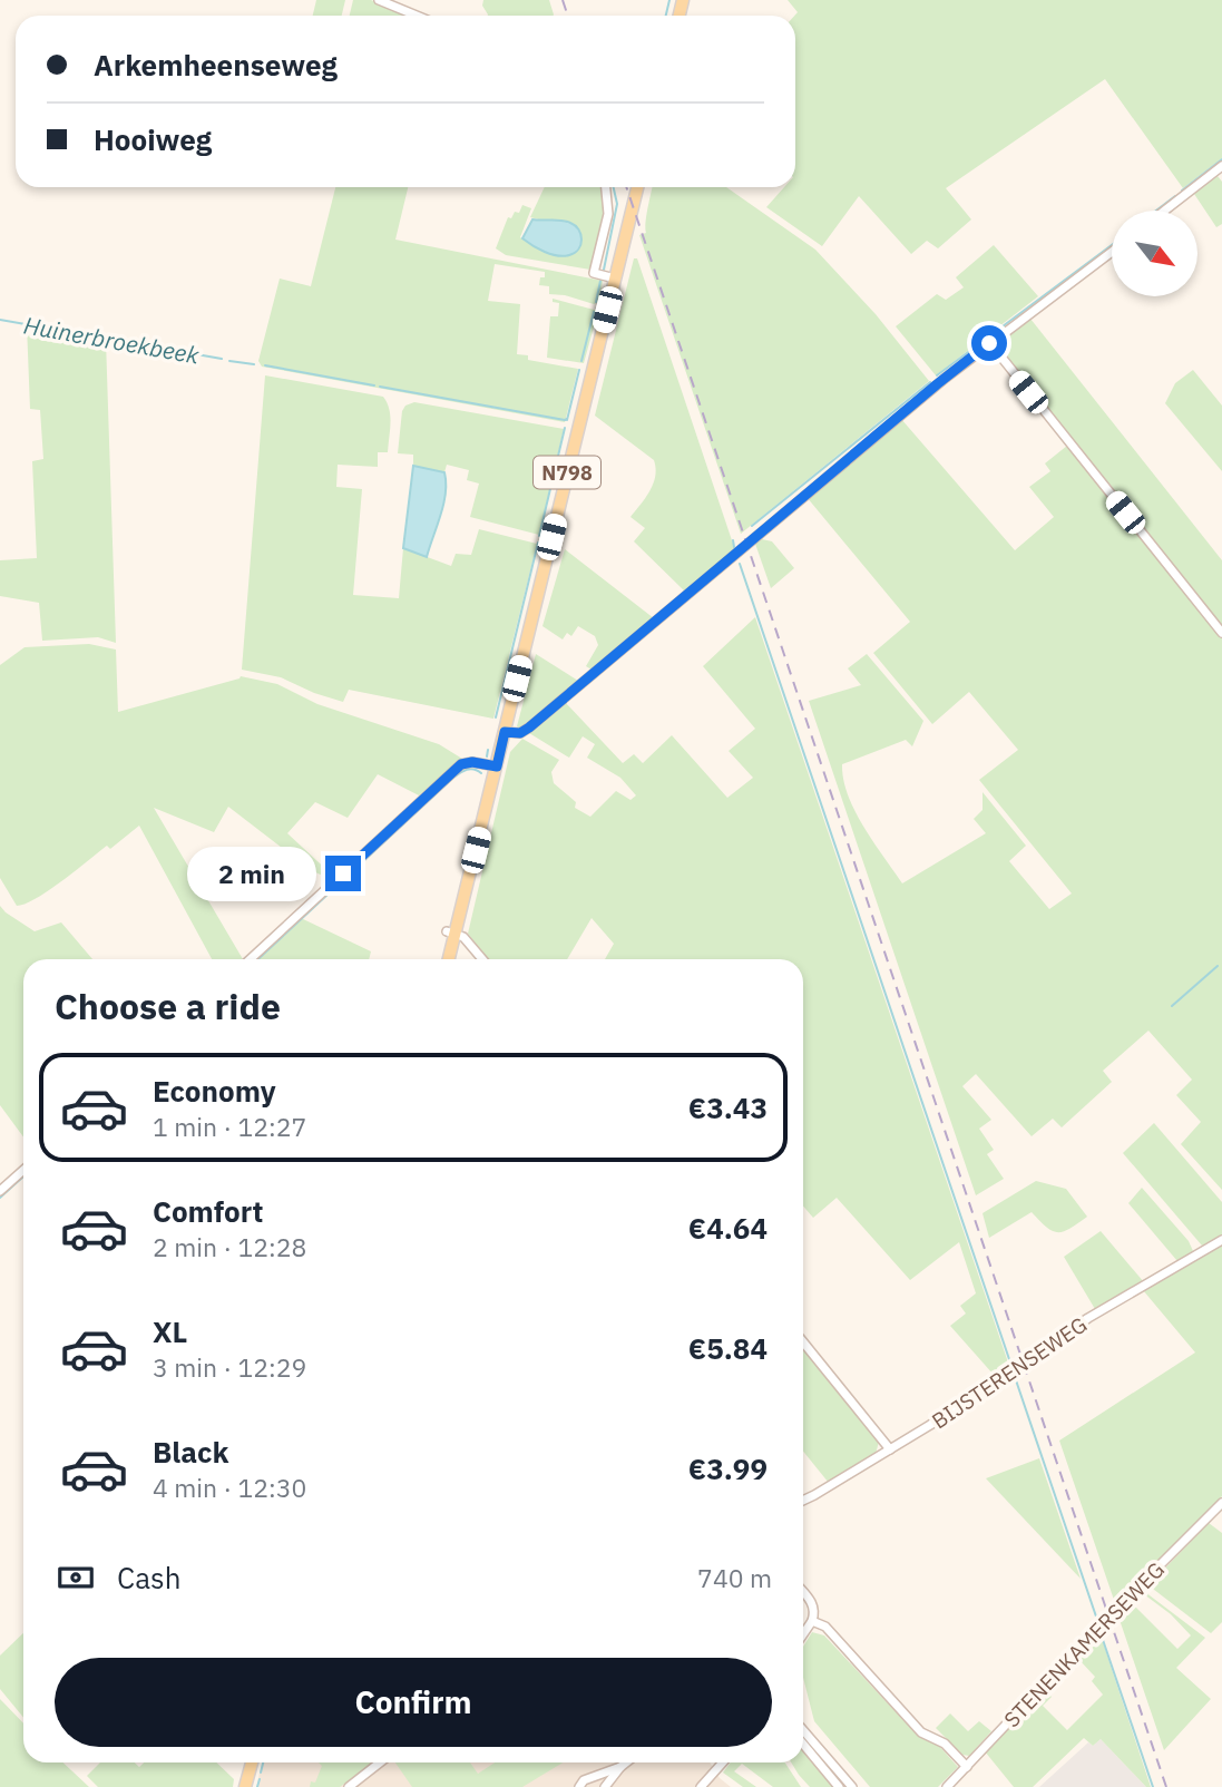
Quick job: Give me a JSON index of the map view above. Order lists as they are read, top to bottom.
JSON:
{
  "streets": {
    "main road": ["N798"],
    "street": ["BIJSTERENSEWEG", "STENENKAMERSEWEG"]
  },
  "water": ["Huinerbroekbeek"],
  "north": "bottom right",
  "page": {
    "banner": ["Arkemheenseweg", "Hooiweg"],
    "bubble": "2 min",
    "heading": "Choose a ride",
    "list": [
      {
        "name": "Economy",
        "note": "1 min · 12:27",
        "value": "€3.43"
      },
      {
        "name": "Comfort",
        "note": "2 min · 12:28",
        "value": "€4.64"
      },
      {
        "name": "XL",
        "note": "3 min · 12:29",
        "value": "€5.84"
      },
      {
        "name": "Black",
        "note": "4 min · 12:30",
        "value": "€3.99"
      }
    ],
    "pay": ["Cash", "740 m"],
    "buttons": "Confirm"
  }
}
